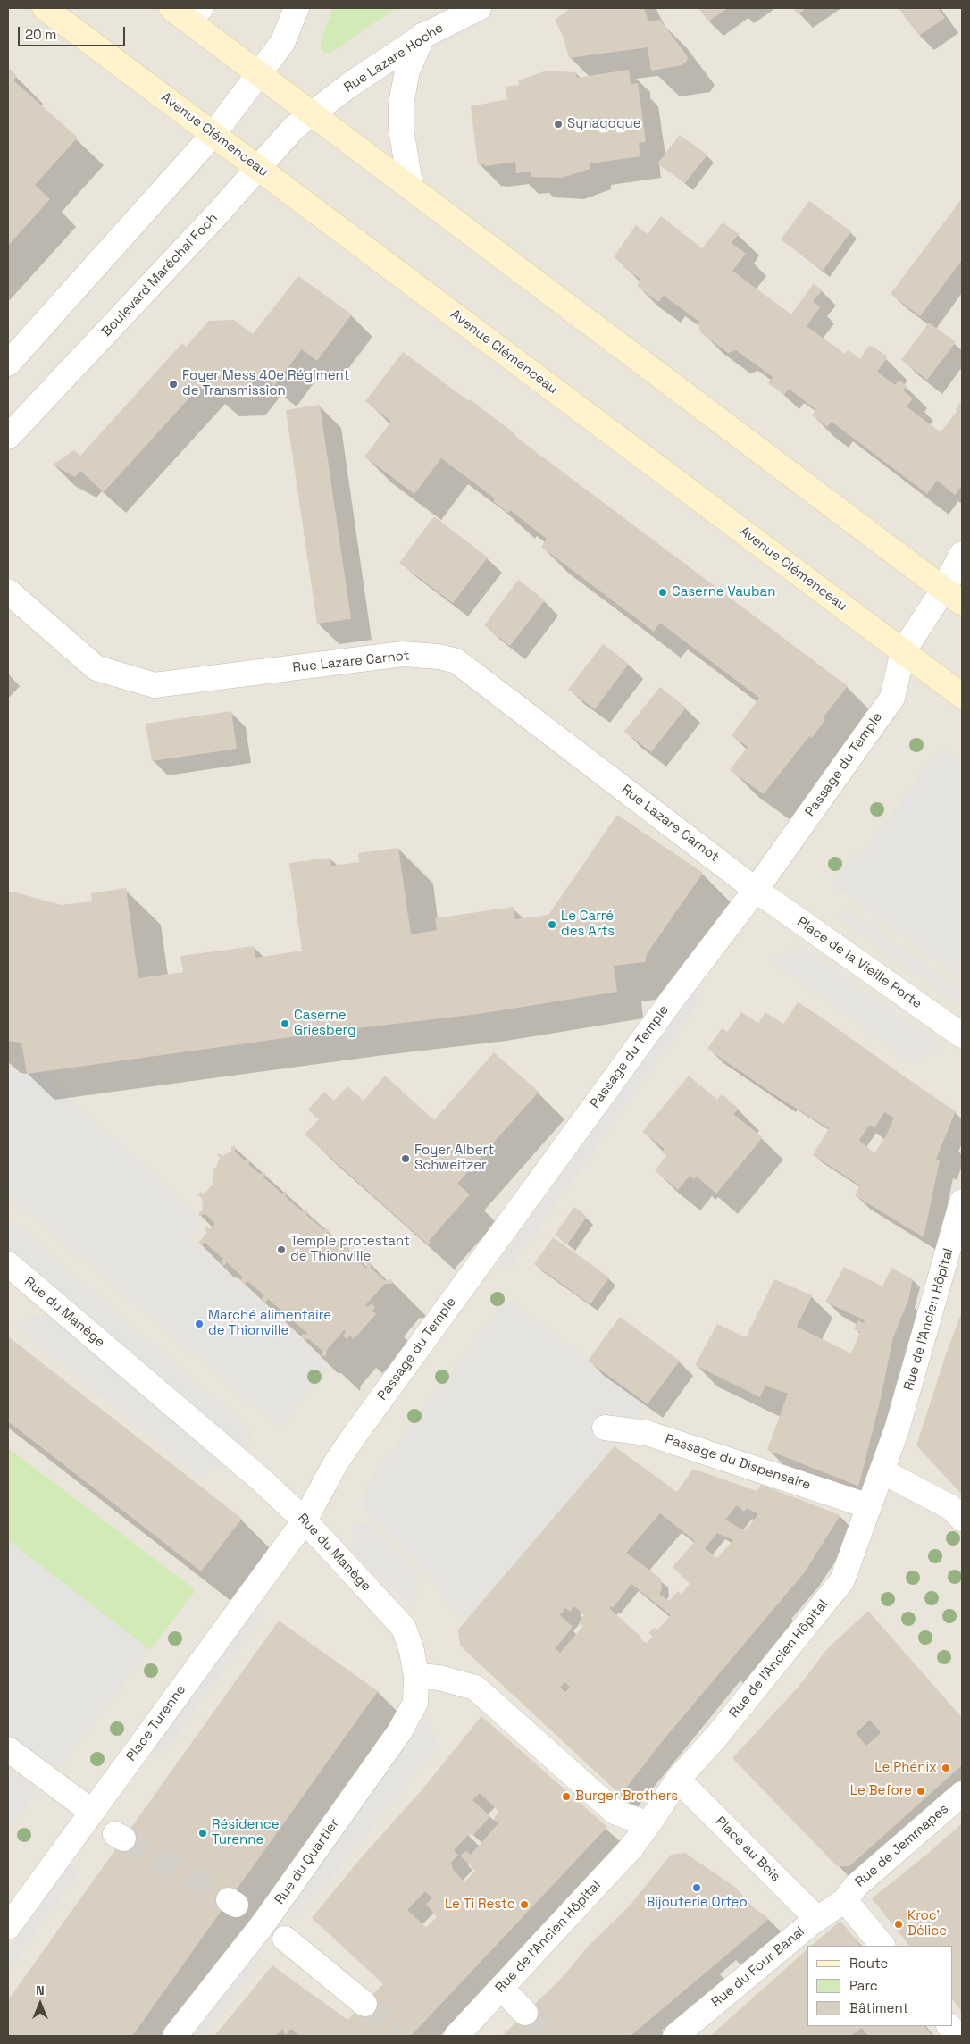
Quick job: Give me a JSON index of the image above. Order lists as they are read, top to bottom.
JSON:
{
  "streets": {
    "street": [
      "Rue Lazare Hoche",
      "Avenue Clémenceau",
      "Boulevard Maréchal Foch",
      "Rue Lazare Carnot",
      "Passage du Temple",
      "Place de la Vieille Porte",
      "Rue du Manège",
      "Rue de l'Ancien Hôpital",
      "Passage du Dispensaire",
      "Place Turenne",
      "Rue de Jemmapes",
      "Place au Bois",
      "Rue du Quartier",
      "Rue du Four Banal"
    ]
  },
  "crossings": [
    ["Rue Lazare Hoche", "Boulevard Maréchal Foch"],
    ["Avenue Clémenceau", "Boulevard Maréchal Foch"],
    ["Avenue Clémenceau", "Passage du Temple"],
    ["Rue Lazare Carnot", "Passage du Temple"],
    ["Rue Lazare Carnot", "Place de la Vieille Porte"],
    ["Passage du Temple", "Place de la Vieille Porte"],
    ["Passage du Temple", "Rue du Manège"],
    ["Passage du Temple", "Place Turenne"],
    ["Rue du Manège", "Place Turenne"],
    ["Rue du Manège", "Rue du Quartier"],
    ["Rue de l'Ancien Hôpital", "Passage du Dispensaire"],
    ["Rue de l'Ancien Hôpital", "Place au Bois"],
    ["Rue de Jemmapes", "Rue du Four Banal"],
    ["Place au Bois", "Rue du Four Banal"]
  ],
  "places": [
    "Synagogue",
    "Foyer Mess 40e Régiment de Transmission",
    "Caserne Vauban",
    "Le Carré des Arts",
    "Caserne Griesberg",
    "Foyer Albert Schweitzer",
    "Temple protestant de Thionville",
    "Marché alimentaire de Thionville",
    "Le Phénix",
    "Le Before",
    "Burger Brothers",
    "Résidence Turenne",
    "Bijouterie Orfeo",
    "Le Ti Resto",
    "Kroc' Délice"
  ],
  "legend": ["Route", "Parc", "Bâtiment"],
  "scale_bar": "20 m",
  "north": "top"
}
